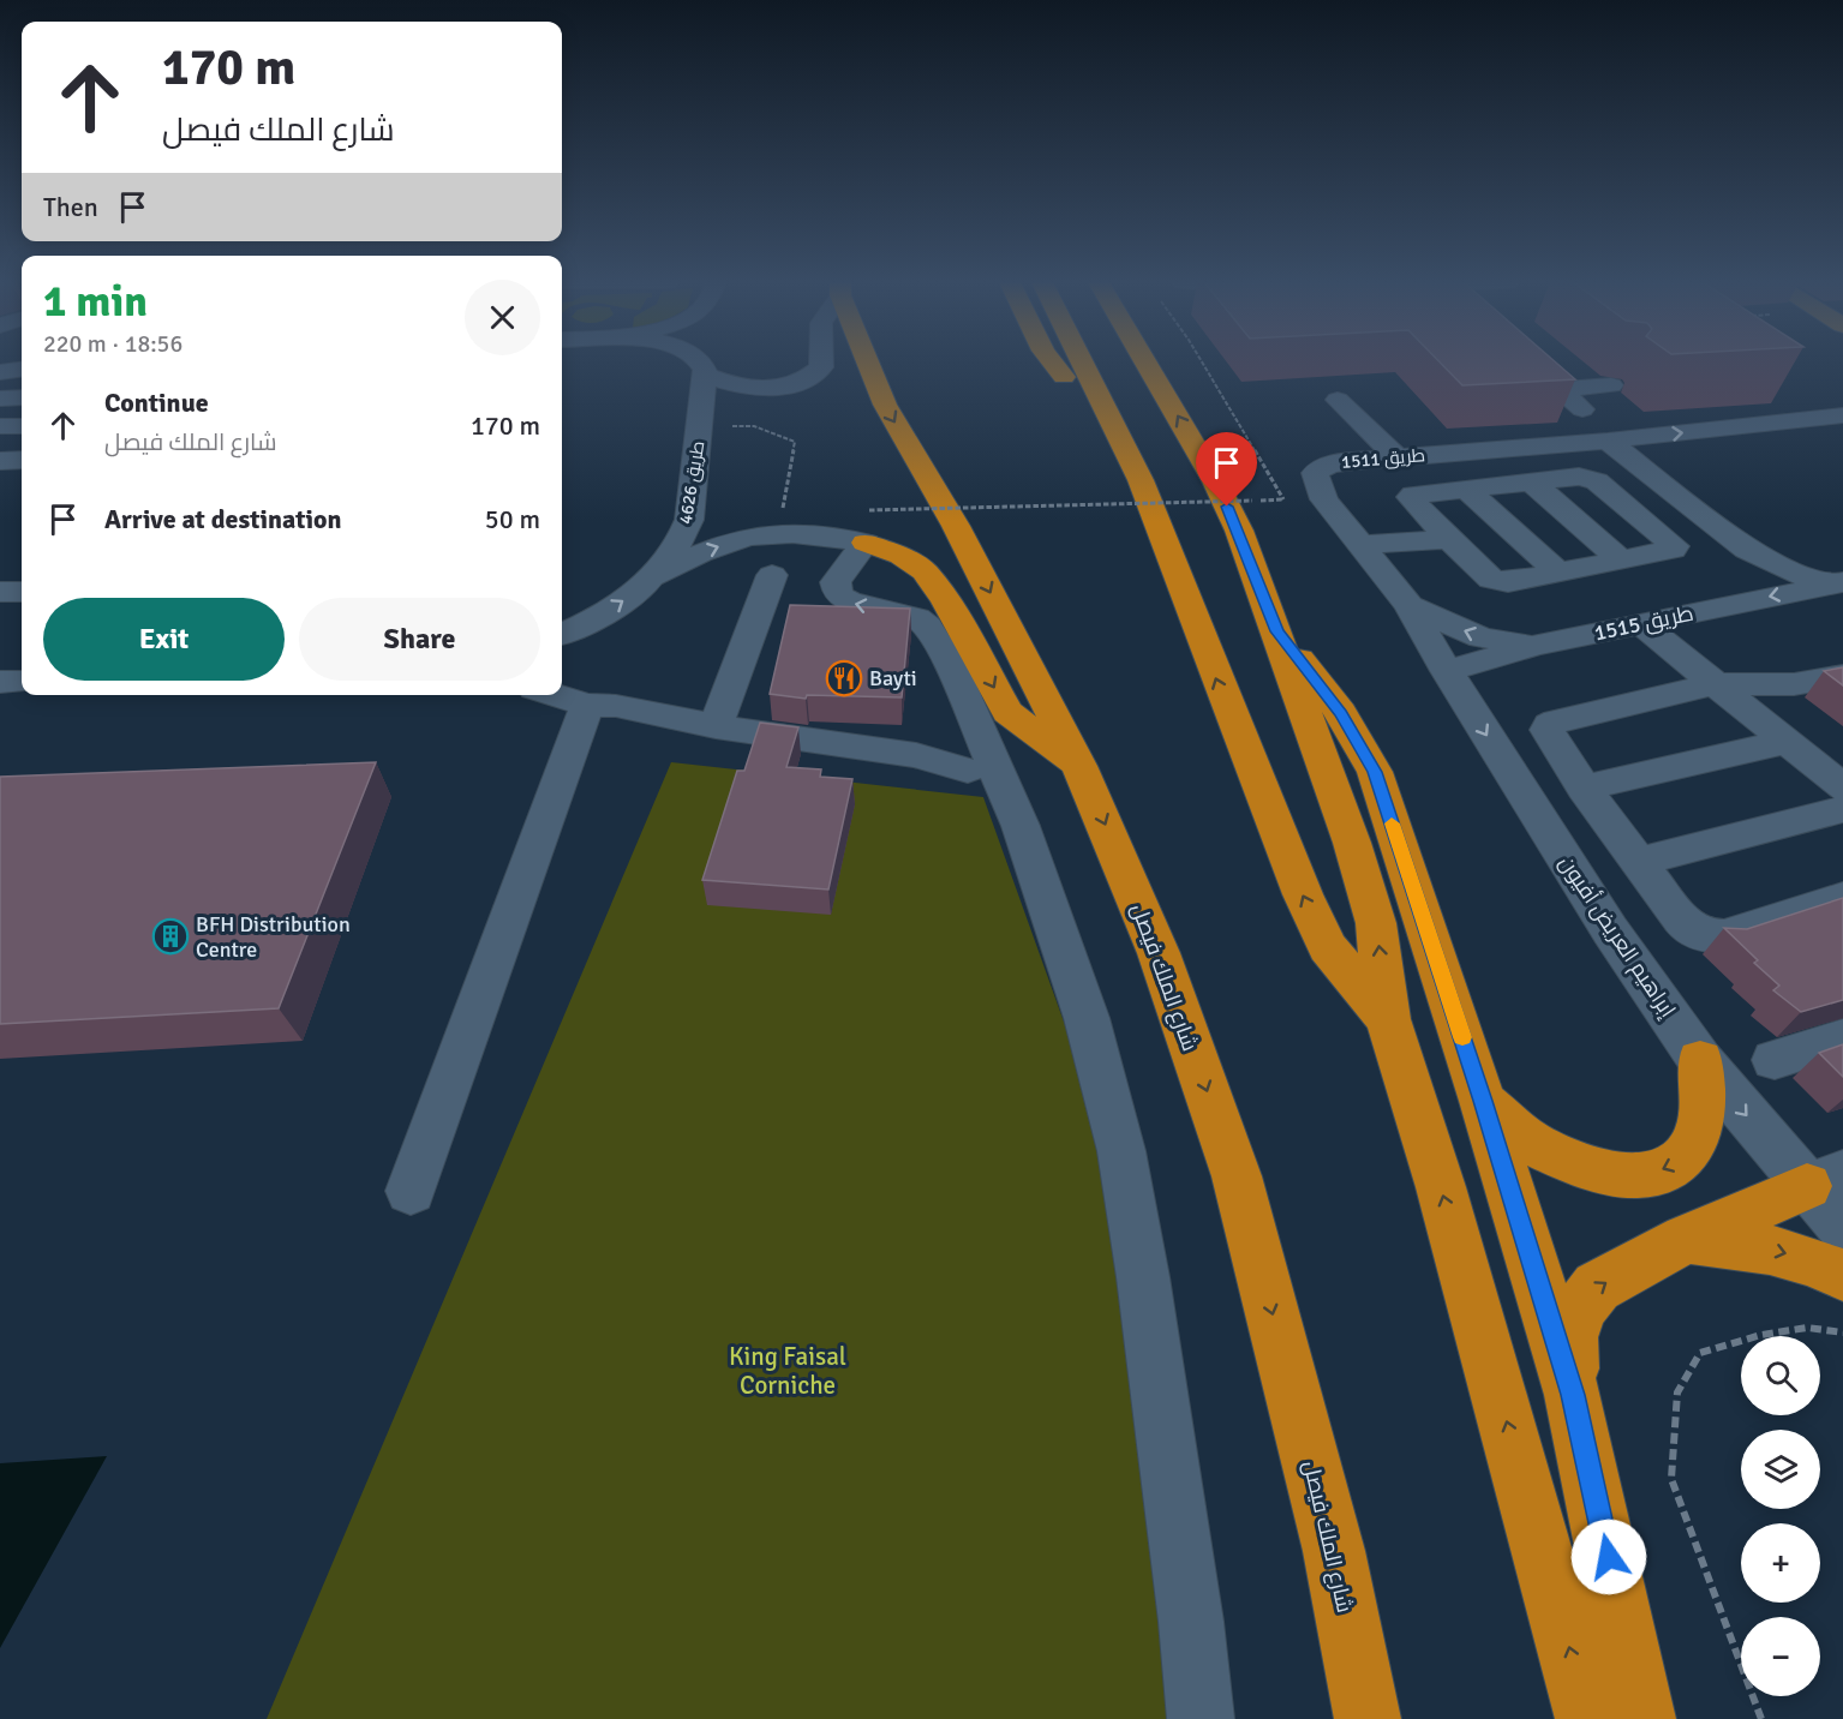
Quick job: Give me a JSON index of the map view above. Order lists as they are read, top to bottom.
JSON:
{
  "streets": {
    "highway": ["شارع الملك فيصل"],
    "street": [
      "طريق 1511",
      "طريق 4626",
      "طريق 1515",
      "إبراهيم العريض أفيون"
    ]
  },
  "crossings": [
    ["طريق 1511", "طريق 1515"],
    ["طريق 1511", "إبراهيم العريض أفيون"],
    ["طريق 1515", "إبراهيم العريض أفيون"]
  ],
  "one_way": ["طريق 4626"],
  "parks": ["King Faisal Corniche"],
  "places": {
    "restaurant": ["Bayti"],
    "building": ["BFH Distribution Centre"]
  },
  "page": {
    "turn": ["170 m", "شارع الملك فيصل"],
    "then": "Then",
    "heading": ["1 min", "220 m · 18:56"],
    "list": [
      {
        "name": "Continue",
        "note": "شارع الملك فيصل",
        "value": "170 m"
      },
      {
        "name": "Arrive at destination",
        "value": "50 m"
      }
    ],
    "buttons": ["Exit", "Share"],
    "map_buttons": ["+", "−"]
  }
}
